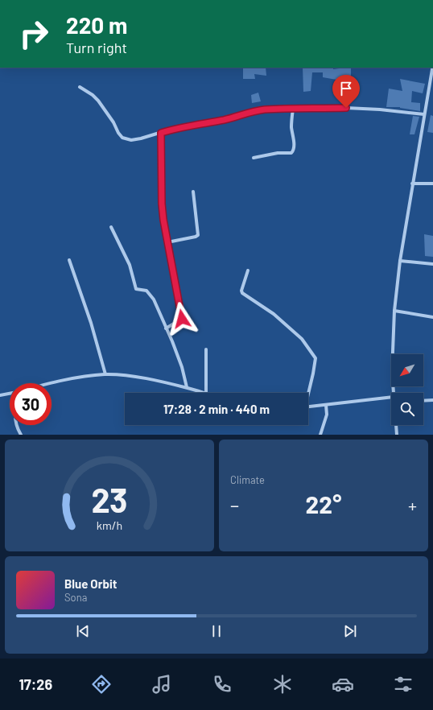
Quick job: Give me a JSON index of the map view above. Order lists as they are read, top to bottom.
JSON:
{
  "north": "bottom left",
  "page": {
    "turn": ["220 m", "Turn right"],
    "limit": "30",
    "trip": "17:28 · 2 min · 440 m",
    "tile": "Climate",
    "heat": ["−", "22°", "+"],
    "song": ["Blue Orbit", "Sona"],
    "tabs": "17:26",
    "gauge": ["23", "km/h"]
  }
}
